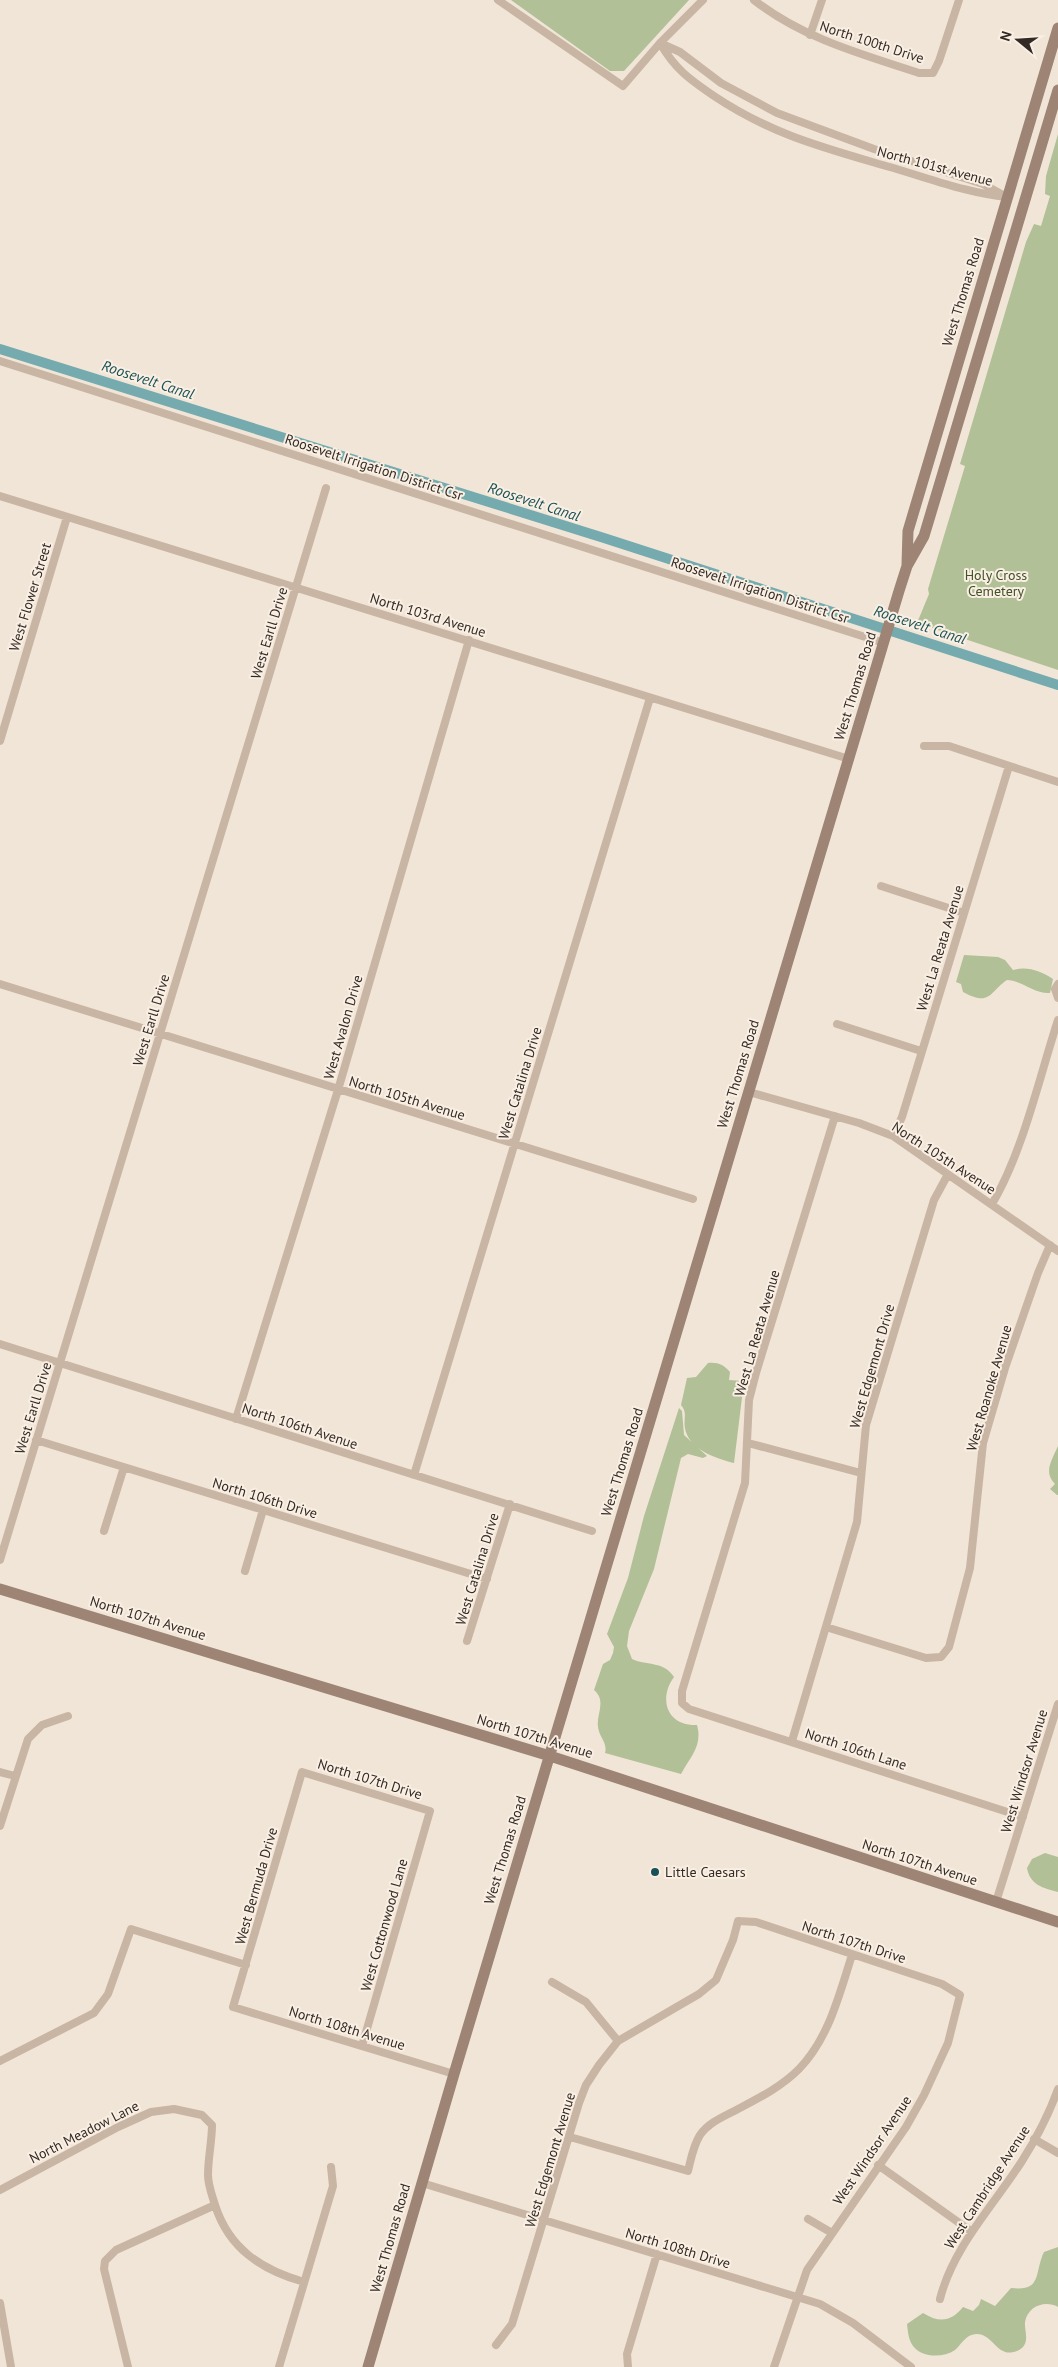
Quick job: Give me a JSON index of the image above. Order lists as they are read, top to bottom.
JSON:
{
  "streets": {
    "main road": ["West Thomas Road", "North 107th Avenue"],
    "street": [
      "North 100th Drive",
      "North 101st Avenue",
      "Roosevelt Irrigation District Csr",
      "West Flower Street",
      "North 103rd Avenue",
      "West Earll Drive",
      "West La Reata Avenue",
      "West Avalon Drive",
      "West Catalina Drive",
      "North 105th Avenue",
      "West Edgemont Drive",
      "West Roanoke Avenue",
      "North 106th Avenue",
      "North 106th Drive",
      "North 106th Lane",
      "West Windsor Avenue",
      "North 107th Drive",
      "West Bermuda Drive",
      "West Cottonwood Lane",
      "North 108th Avenue",
      "North Meadow Lane",
      "West Edgemont Avenue",
      "West Cambridge Avenue",
      "North 108th Drive"
    ]
  },
  "crossings": [
    ["North 101st Avenue", "West Thomas Road"],
    ["West Thomas Road", "Roosevelt Irrigation District Csr"],
    ["West Thomas Road", "North 103rd Avenue"],
    ["West Thomas Road", "North 105th Avenue"],
    ["West Thomas Road", "North 107th Avenue"],
    ["West Thomas Road", "North 108th Avenue"],
    ["West Thomas Road", "North 108th Drive"],
    ["West Flower Street", "North 103rd Avenue"],
    ["North 103rd Avenue", "West Earll Drive"],
    ["North 103rd Avenue", "West Avalon Drive"],
    ["North 103rd Avenue", "West Catalina Drive"],
    ["West Earll Drive", "North 105th Avenue"],
    ["West Earll Drive", "North 106th Avenue"],
    ["West Earll Drive", "North 106th Drive"],
    ["West La Reata Avenue", "North 105th Avenue"],
    ["West La Reata Avenue", "North 106th Lane"],
    ["West Avalon Drive", "North 105th Avenue"],
    ["West Avalon Drive", "North 106th Avenue"],
    ["West Catalina Drive", "North 105th Avenue"],
    ["West Catalina Drive", "North 106th Avenue"],
    ["West Catalina Drive", "North 106th Drive"],
    ["North 105th Avenue", "West Edgemont Drive"],
    ["North 105th Avenue", "West Roanoke Avenue"],
    ["West Edgemont Drive", "West Roanoke Avenue"],
    ["West Edgemont Drive", "North 106th Lane"],
    ["North 107th Avenue", "West Windsor Avenue"],
    ["North 106th Lane", "West Windsor Avenue"],
    ["West Windsor Avenue", "North 107th Drive"],
    ["West Windsor Avenue", "North 108th Drive"],
    ["North 107th Drive", "West Bermuda Drive"],
    ["North 107th Drive", "West Cottonwood Lane"],
    ["North 107th Drive", "West Edgemont Avenue"],
    ["West Bermuda Drive", "North 108th Avenue"],
    ["West Cottonwood Lane", "North 108th Avenue"],
    ["West Edgemont Avenue", "North 108th Drive"]
  ],
  "water": ["Roosevelt Canal"],
  "parks": ["Holy Cross Cemetery"],
  "places": ["Little Caesars"],
  "north": "left"
}
